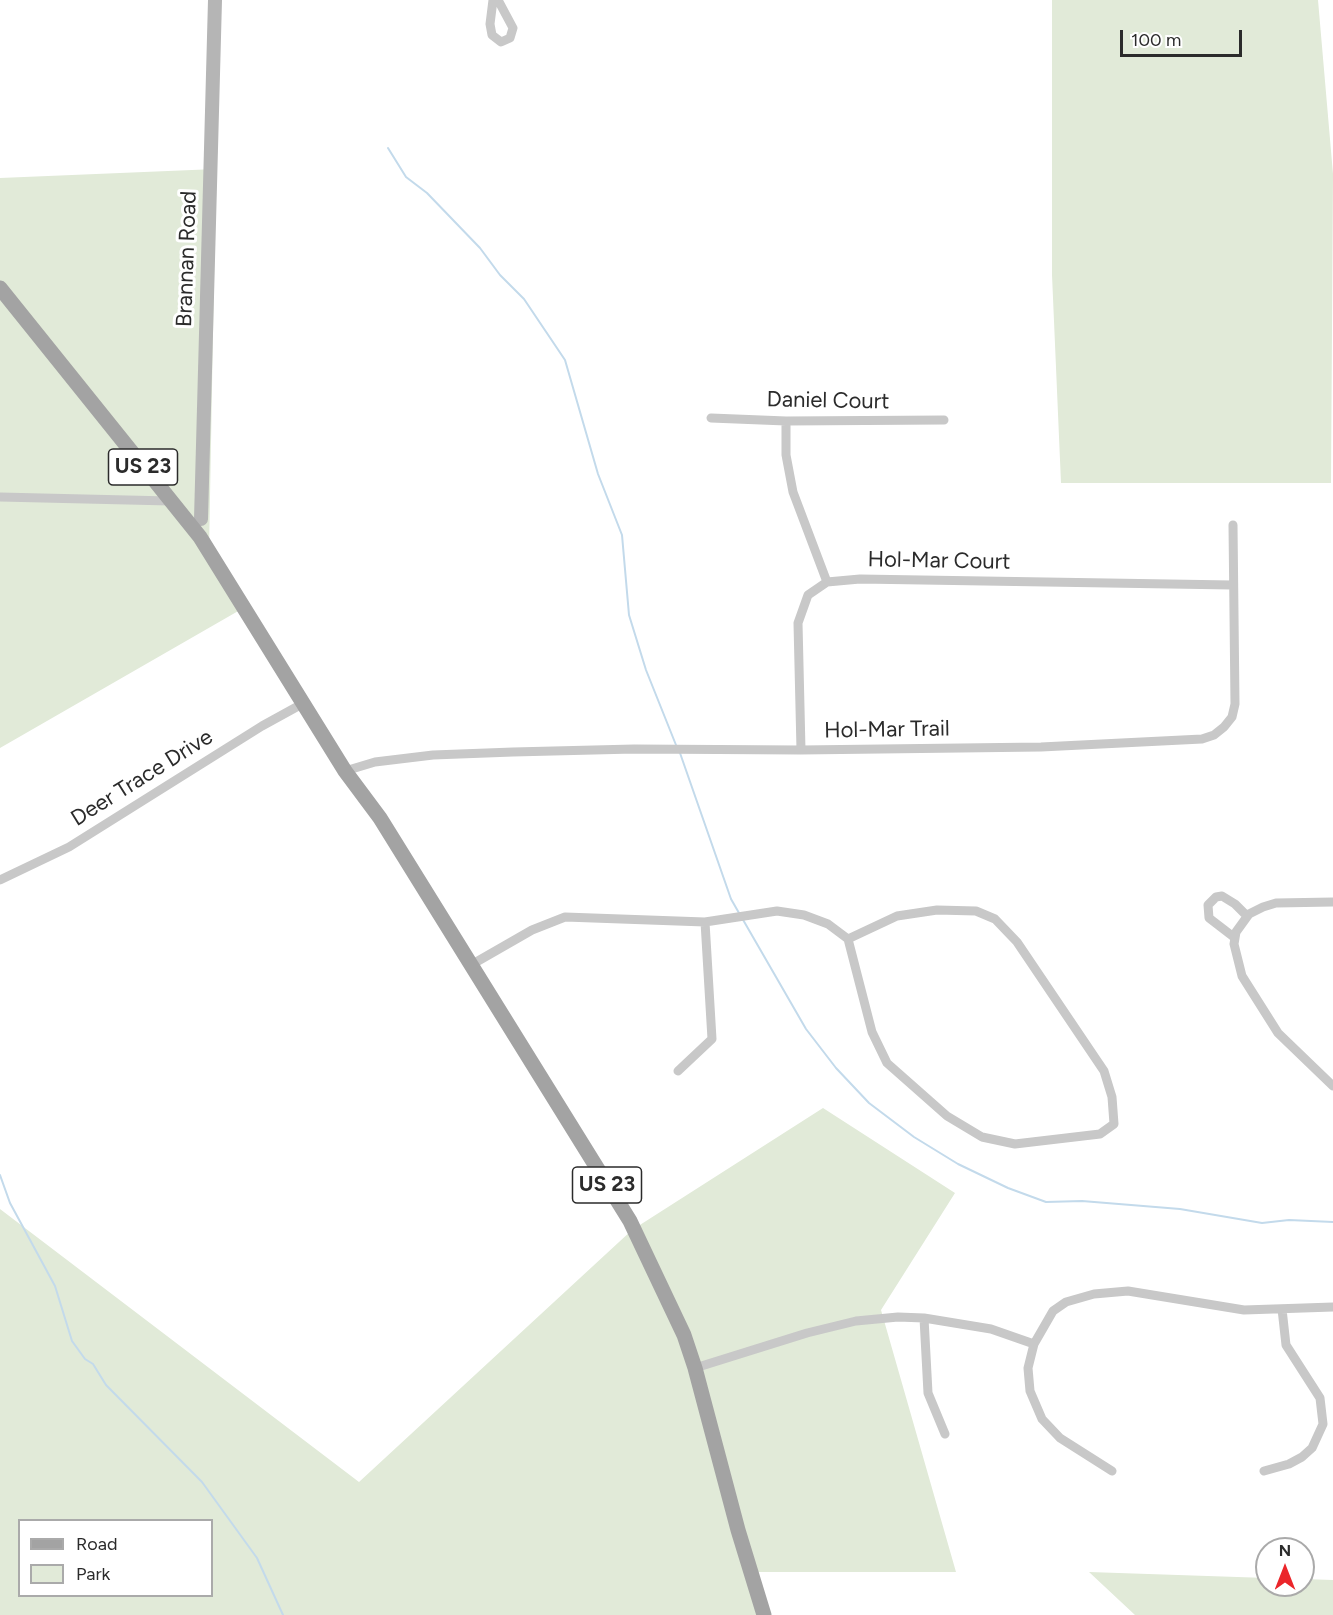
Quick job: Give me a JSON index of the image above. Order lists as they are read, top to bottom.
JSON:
{
  "streets": {
    "main road": ["US 23"],
    "street": [
      "Brannan Road",
      "Daniel Court",
      "Hol-Mar Court",
      "Hol-Mar Trail",
      "Deer Trace Drive"
    ]
  },
  "crossings": [
    ["US 23", "Hol-Mar Trail"],
    ["US 23", "Deer Trace Drive"],
    ["Hol-Mar Court", "Hol-Mar Trail"]
  ],
  "legend": ["Road", "Park"],
  "scale_bar": "100 m",
  "north": "top"
}
